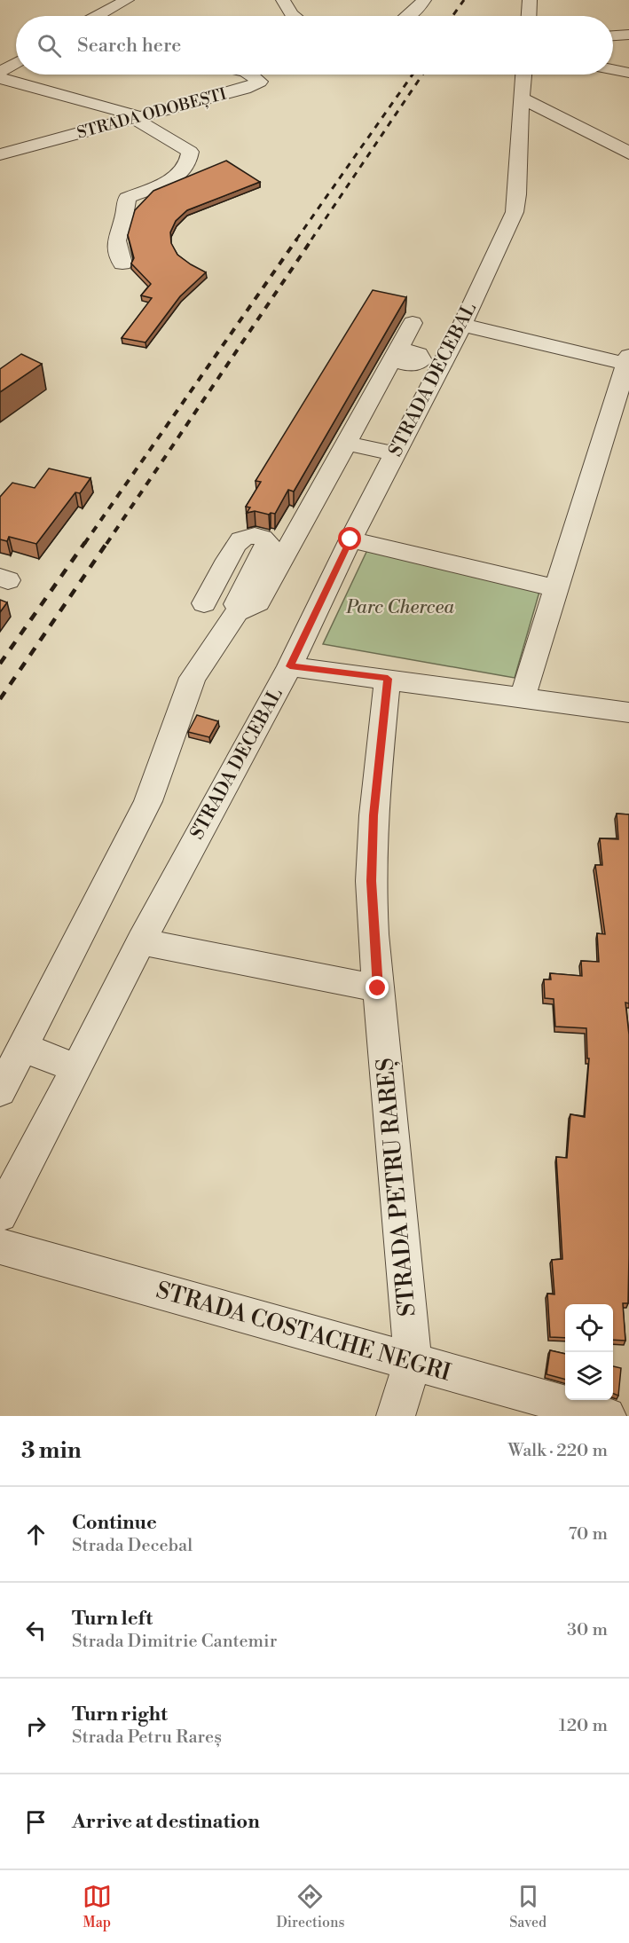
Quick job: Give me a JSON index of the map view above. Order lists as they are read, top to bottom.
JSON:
{
  "streets": {
    "street": [
      "STRADA ODOBEȘTI",
      "STRADA DECEBAL",
      "STRADA PETRU RAREȘ",
      "STRADA COSTACHE NEGRI"
    ]
  },
  "crossings": [
    ["STRADA PETRU RAREȘ", "STRADA COSTACHE NEGRI"]
  ],
  "parks": ["Parc Chercea"],
  "page": {
    "search": "Search here",
    "heading": ["3 min", "Walk · 220 m"],
    "list": [
      ["Continue", "Strada Decebal", "70 m"],
      ["Turn left", "Strada Dimitrie Cantemir", "30 m"],
      ["Turn right", "Strada Petru Rareș", "120 m"],
      "Arrive at destination"
    ],
    "nav": ["Map", "Directions", "Saved"]
  }
}
